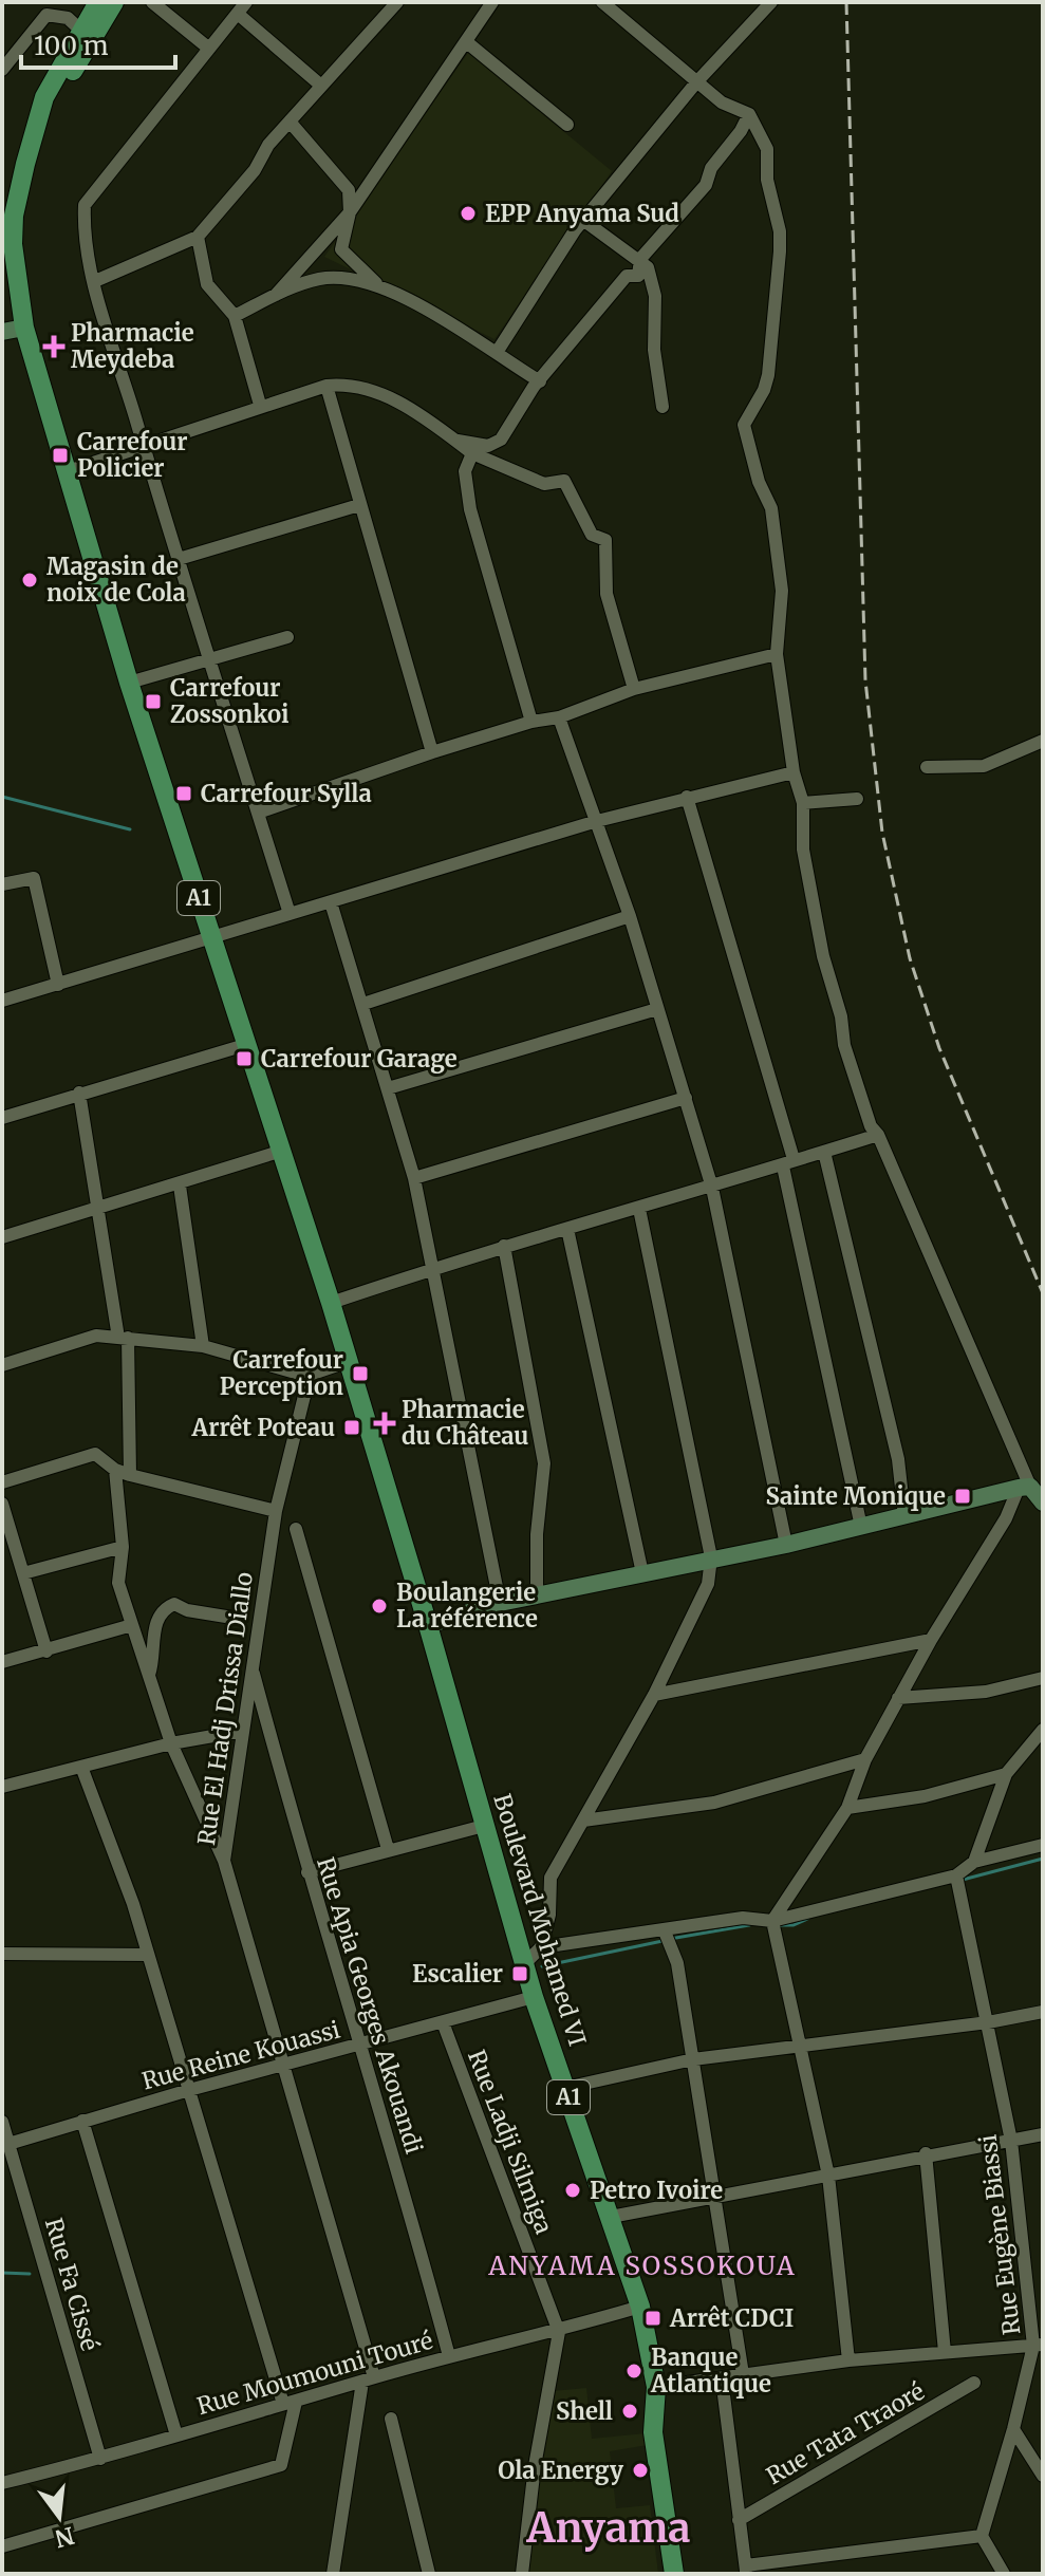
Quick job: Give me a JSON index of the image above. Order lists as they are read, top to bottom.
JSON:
{
  "streets": {
    "main road": ["A1", "Boulevard Mohamed VI"],
    "street": [
      "Rue El Hadj Drissa Diallo",
      "Rue Apia Georges Akouandi",
      "Rue Reine Kouassi",
      "Rue Ladji Silmiga",
      "Rue Eugène Biassi",
      "Rue Fa Cissé",
      "Rue Moumouni Touré",
      "Rue Tata Traoré"
    ]
  },
  "crossings": [
    ["A1", "Boulevard Mohamed VI"],
    ["Rue El Hadj Drissa Diallo", "Rue Apia Georges Akouandi"],
    ["Rue El Hadj Drissa Diallo", "Rue Reine Kouassi"],
    ["Rue El Hadj Drissa Diallo", "Rue Moumouni Touré"],
    ["Boulevard Mohamed VI", "Rue Reine Kouassi"],
    ["Boulevard Mohamed VI", "Rue Moumouni Touré"],
    ["Rue Apia Georges Akouandi", "Rue Reine Kouassi"],
    ["Rue Apia Georges Akouandi", "Rue Moumouni Touré"],
    ["Rue Reine Kouassi", "Rue Ladji Silmiga"],
    ["Rue Reine Kouassi", "Rue Fa Cissé"],
    ["Rue Ladji Silmiga", "Rue Moumouni Touré"],
    ["Rue Fa Cissé", "Rue Moumouni Touré"]
  ],
  "districts": ["ANYAMA SOSSOKOUA", "Anyama"],
  "places": {
    "other": [
      "EPP Anyama Sud",
      "Magasin de noix de Cola",
      "Boulangerie La référence",
      "Petro Ivoire",
      "Banque Atlantique",
      "Shell",
      "Ola Energy"
    ],
    "health": ["Pharmacie Meydeba", "Pharmacie du Château"],
    "transit": [
      "Carrefour Policier",
      "Carrefour Zossonkoi",
      "Carrefour Sylla",
      "Carrefour Garage",
      "Carrefour Perception",
      "Arrêt Poteau",
      "Sainte Monique",
      "Escalier",
      "Arrêt CDCI"
    ]
  },
  "scale_bar": "100 m",
  "north": "bottom"
}
